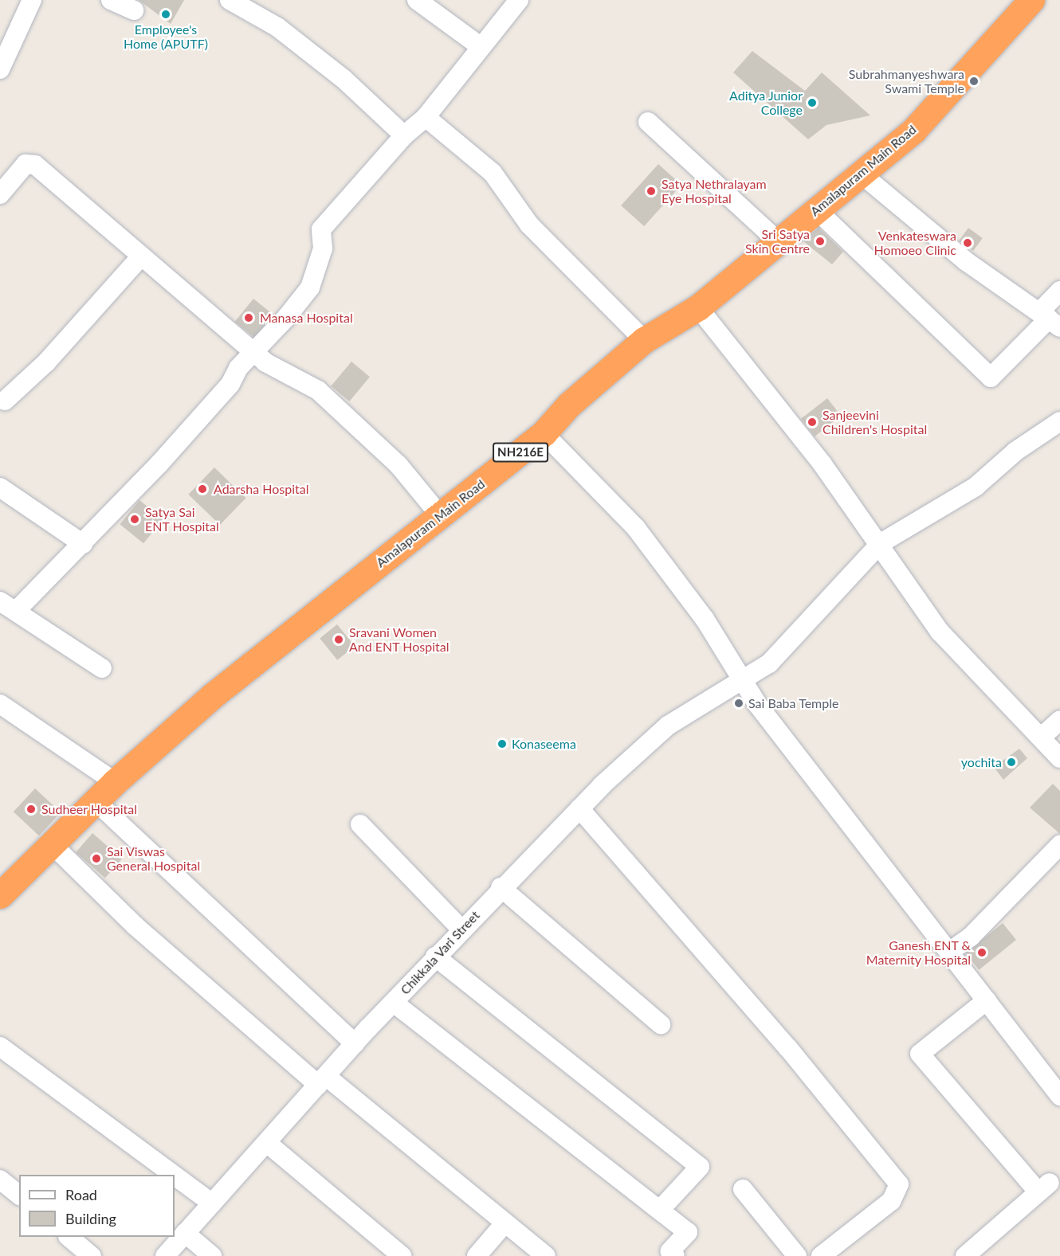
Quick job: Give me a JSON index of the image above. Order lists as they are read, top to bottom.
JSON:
{
  "streets": {
    "highway": ["Amalapuram Main Road", "NH216E"],
    "street": ["Chikkala Vari Street"]
  },
  "places": [
    "Employee's Home (APUTF)",
    "Subrahmanyeshwara Swami Temple",
    "Aditya Junior College",
    "Satya Nethralayam Eye Hospital",
    "Sri Satya Skin Centre",
    "Venkateswara Homoeo Clinic",
    "Manasa Hospital",
    "Sanjeevini Children's Hospital",
    "Adarsha Hospital",
    "Satya Sai ENT Hospital",
    "Sravani Women And ENT Hospital",
    "Sai Baba Temple",
    "Konaseema",
    "yochita",
    "Sudheer Hospital",
    "Sai Viswas General Hospital",
    "Ganesh ENT & Maternity Hospital"
  ],
  "legend": ["Road", "Building"]
}
